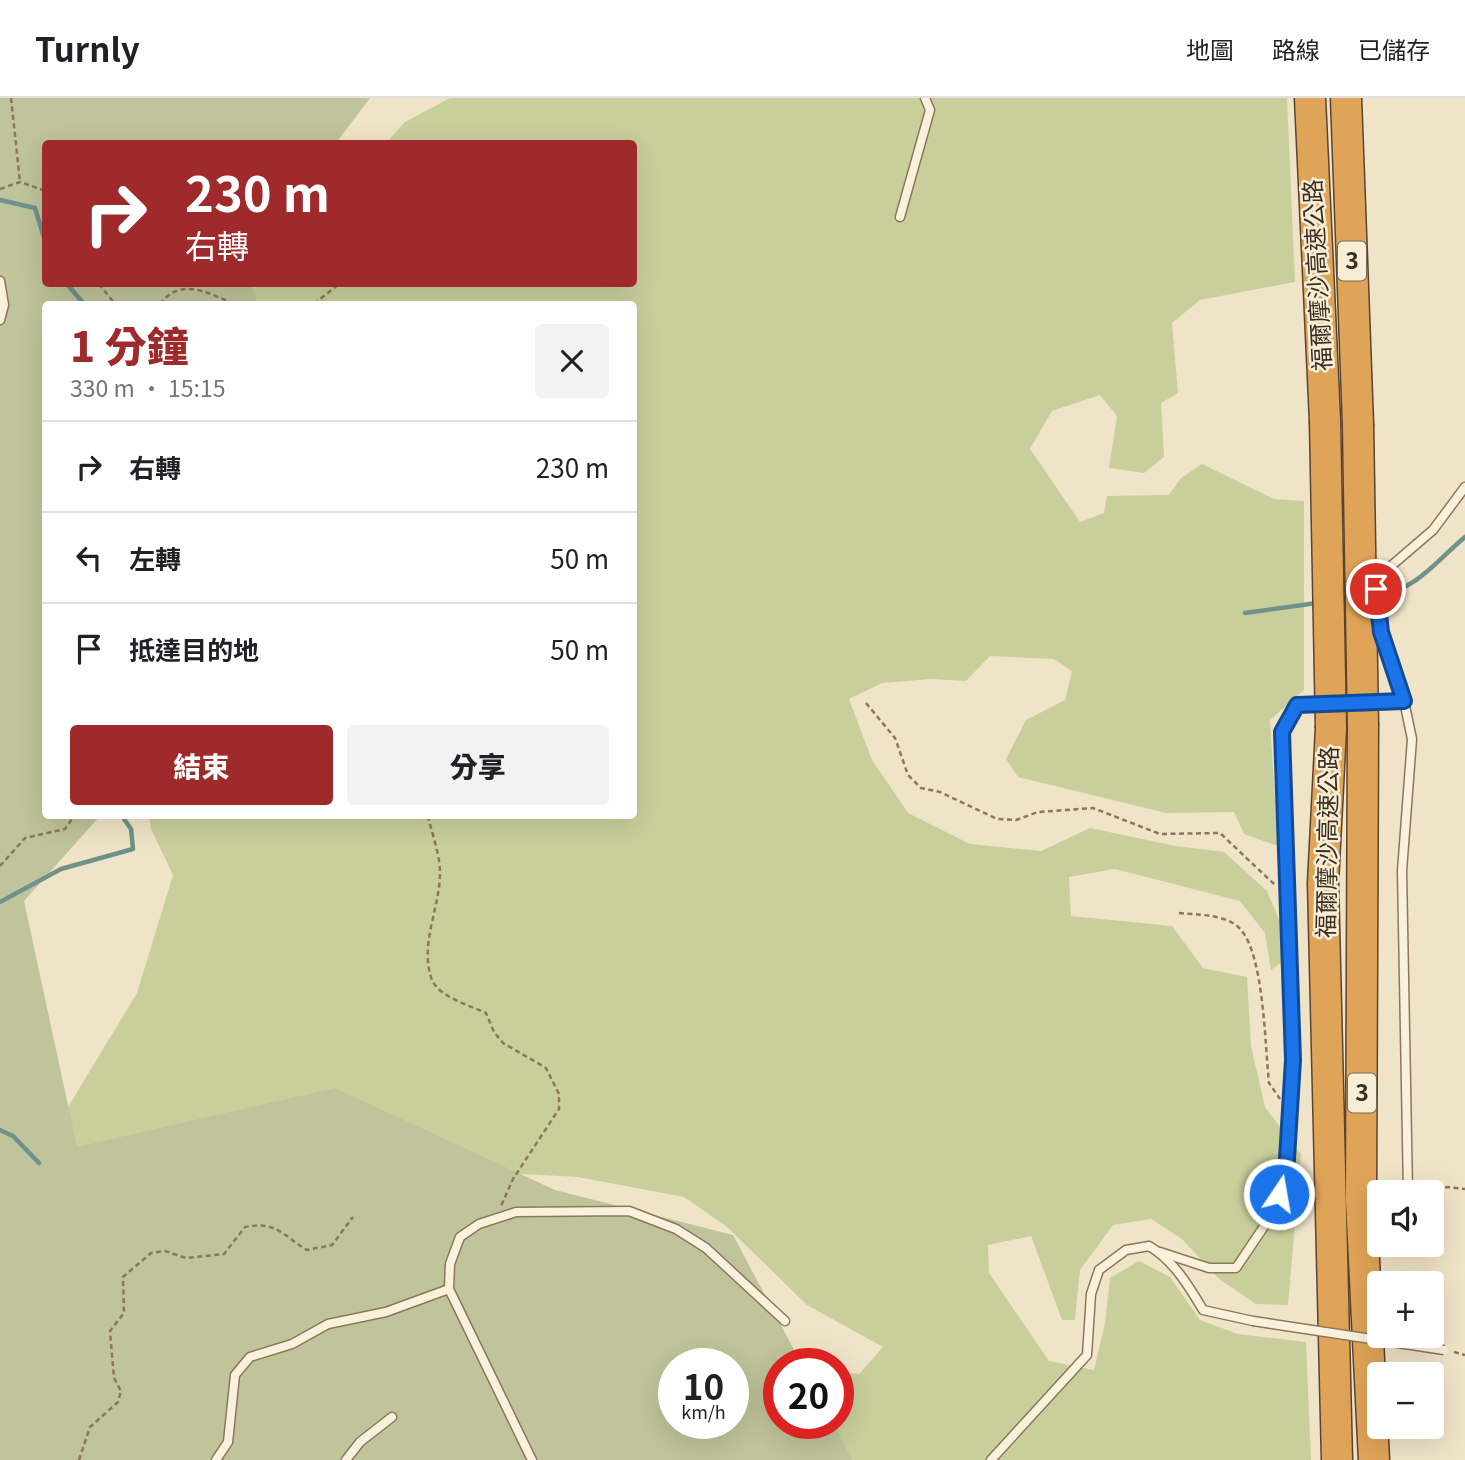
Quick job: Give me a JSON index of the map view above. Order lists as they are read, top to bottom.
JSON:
{
  "streets": {
    "highway": ["3", "福爾摩沙高速公路"]
  },
  "page": {
    "header": "Turnly",
    "nav": ["地圖", "路線", "已儲存"],
    "turn": ["230 m", "右轉"],
    "heading": ["1 分鐘", "330 m · 15:15"],
    "list": [
      {
        "name": "右轉",
        "value": "230 m"
      },
      {
        "name": "左轉",
        "value": "50 m"
      },
      {
        "name": "抵達目的地",
        "value": "50 m"
      }
    ],
    "buttons": ["結束", "分享"],
    "map_buttons": ["+", "−"],
    "speed": "10 km/h",
    "limit": "20"
  }
}
